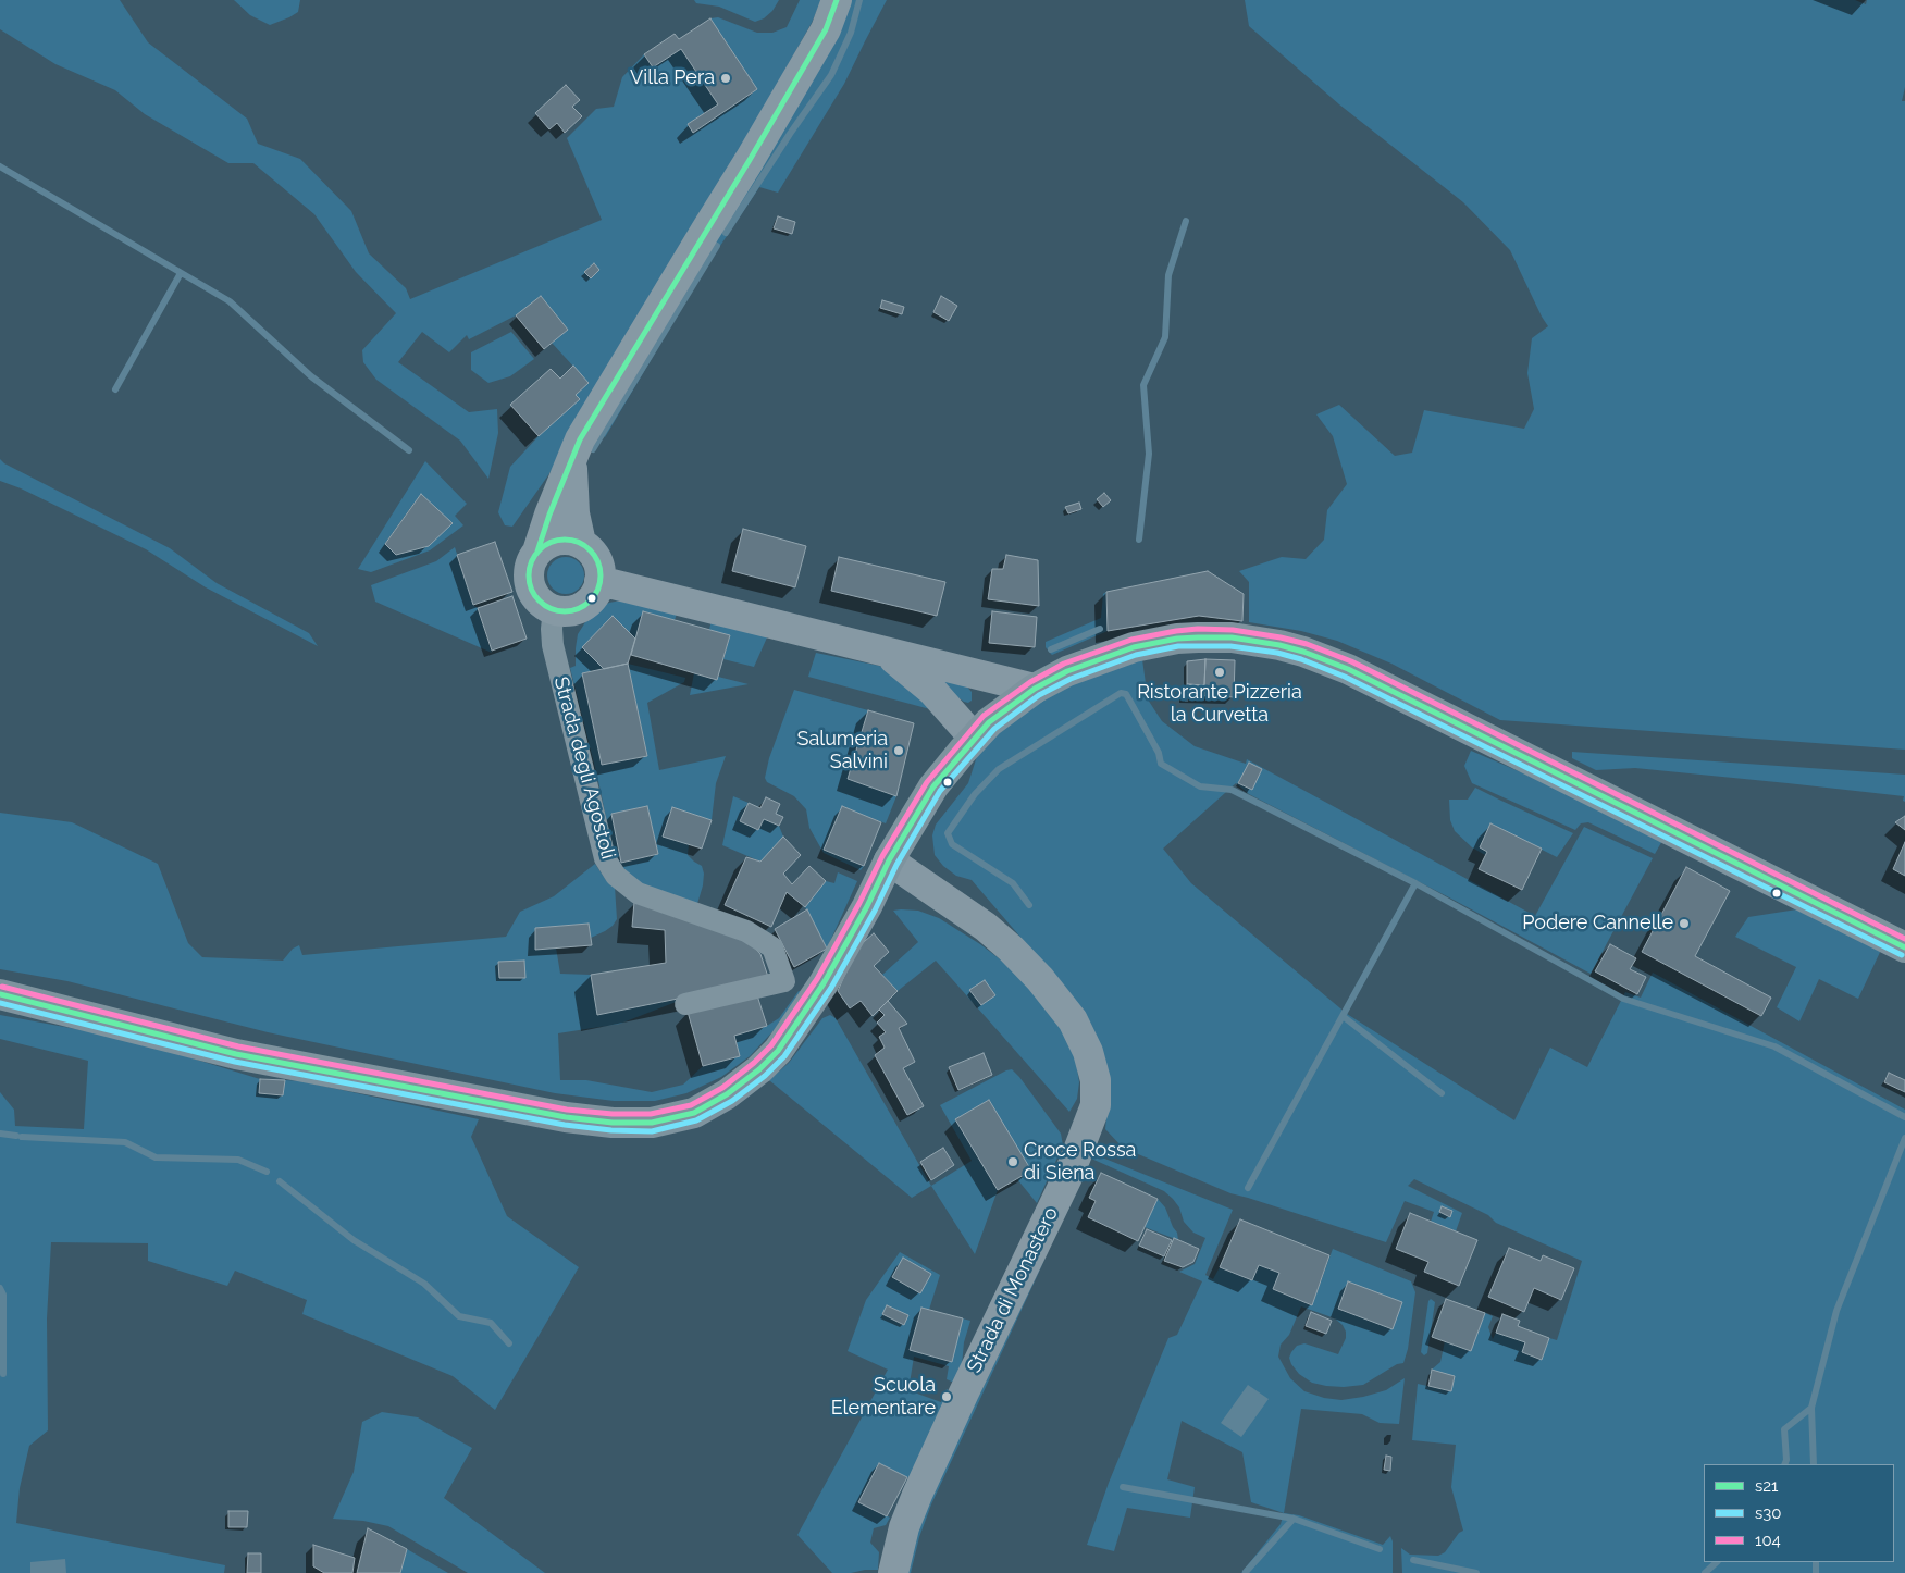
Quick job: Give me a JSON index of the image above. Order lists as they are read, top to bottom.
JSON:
{
  "streets": {
    "street": ["Strada degli Agostoli", "Strada di Monastero"]
  },
  "places": [
    "Villa Pera",
    "Ristorante Pizzeria la Curvetta",
    "Salumeria Salvini",
    "Podere Cannelle",
    "Croce Rossa di Siena",
    "Scuola Elementare"
  ],
  "lines": ["transit line s21", "transit line 104", "transit line s30"],
  "legend": ["s21", "s30", "104"]
}
